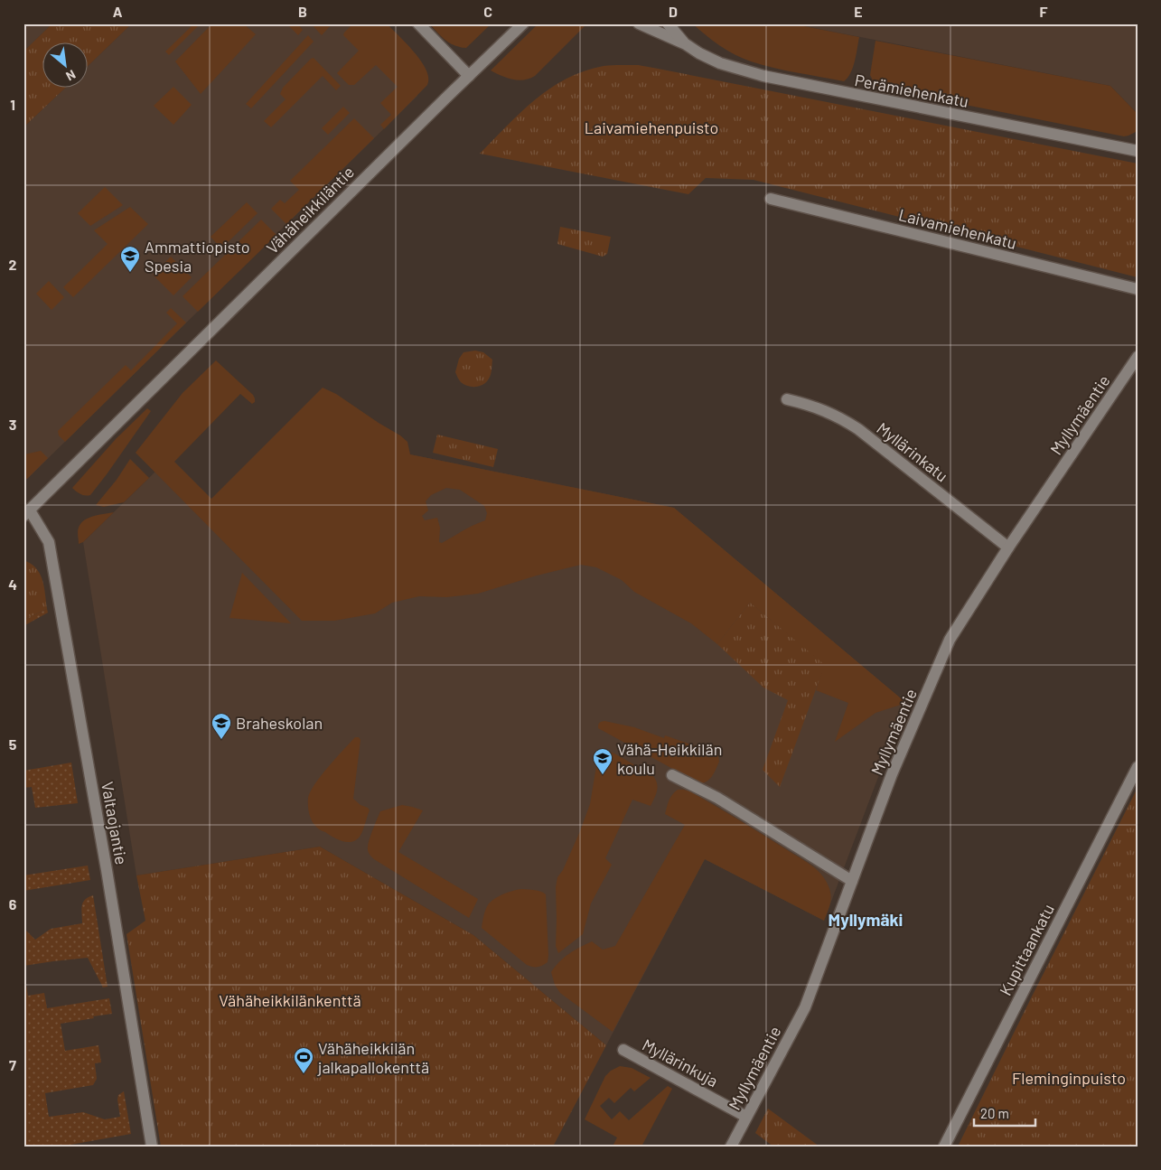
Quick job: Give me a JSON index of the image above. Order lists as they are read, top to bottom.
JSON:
{
  "streets": {
    "street": [
      "Perämiehenkatu",
      "Vähäheikkiläntie",
      "Laivamiehenkatu",
      "Myllymäentie",
      "Myllärinkatu",
      "Valtaojantie",
      "Kupittaankatu",
      "Myllärinkuja"
    ]
  },
  "crossings": [
    ["Vähäheikkiläntie", "Valtaojantie"],
    ["Myllymäentie", "Myllärinkatu"],
    ["Myllymäentie", "Myllärinkuja"]
  ],
  "districts": ["Myllymäki"],
  "parks": ["Laivamiehenpuisto", "Vähäheikkilänkenttä", "Fleminginpuisto"],
  "places": {
    "school or university": ["Ammattiopisto Spesia", "Braheskolan", "Vähä-Heikkilän koulu"],
    "sports": ["Vähäheikkilän jalkapallokenttä"]
  },
  "scale_bar": "20 m",
  "north": "bottom right",
  "grid": {
    "columns": [
      "A",
      "B",
      "C",
      "D",
      "E",
      "F"
    ],
    "rows": [
      "1",
      "2",
      "3",
      "4",
      "5",
      "6",
      "7"
    ]
  }
}
